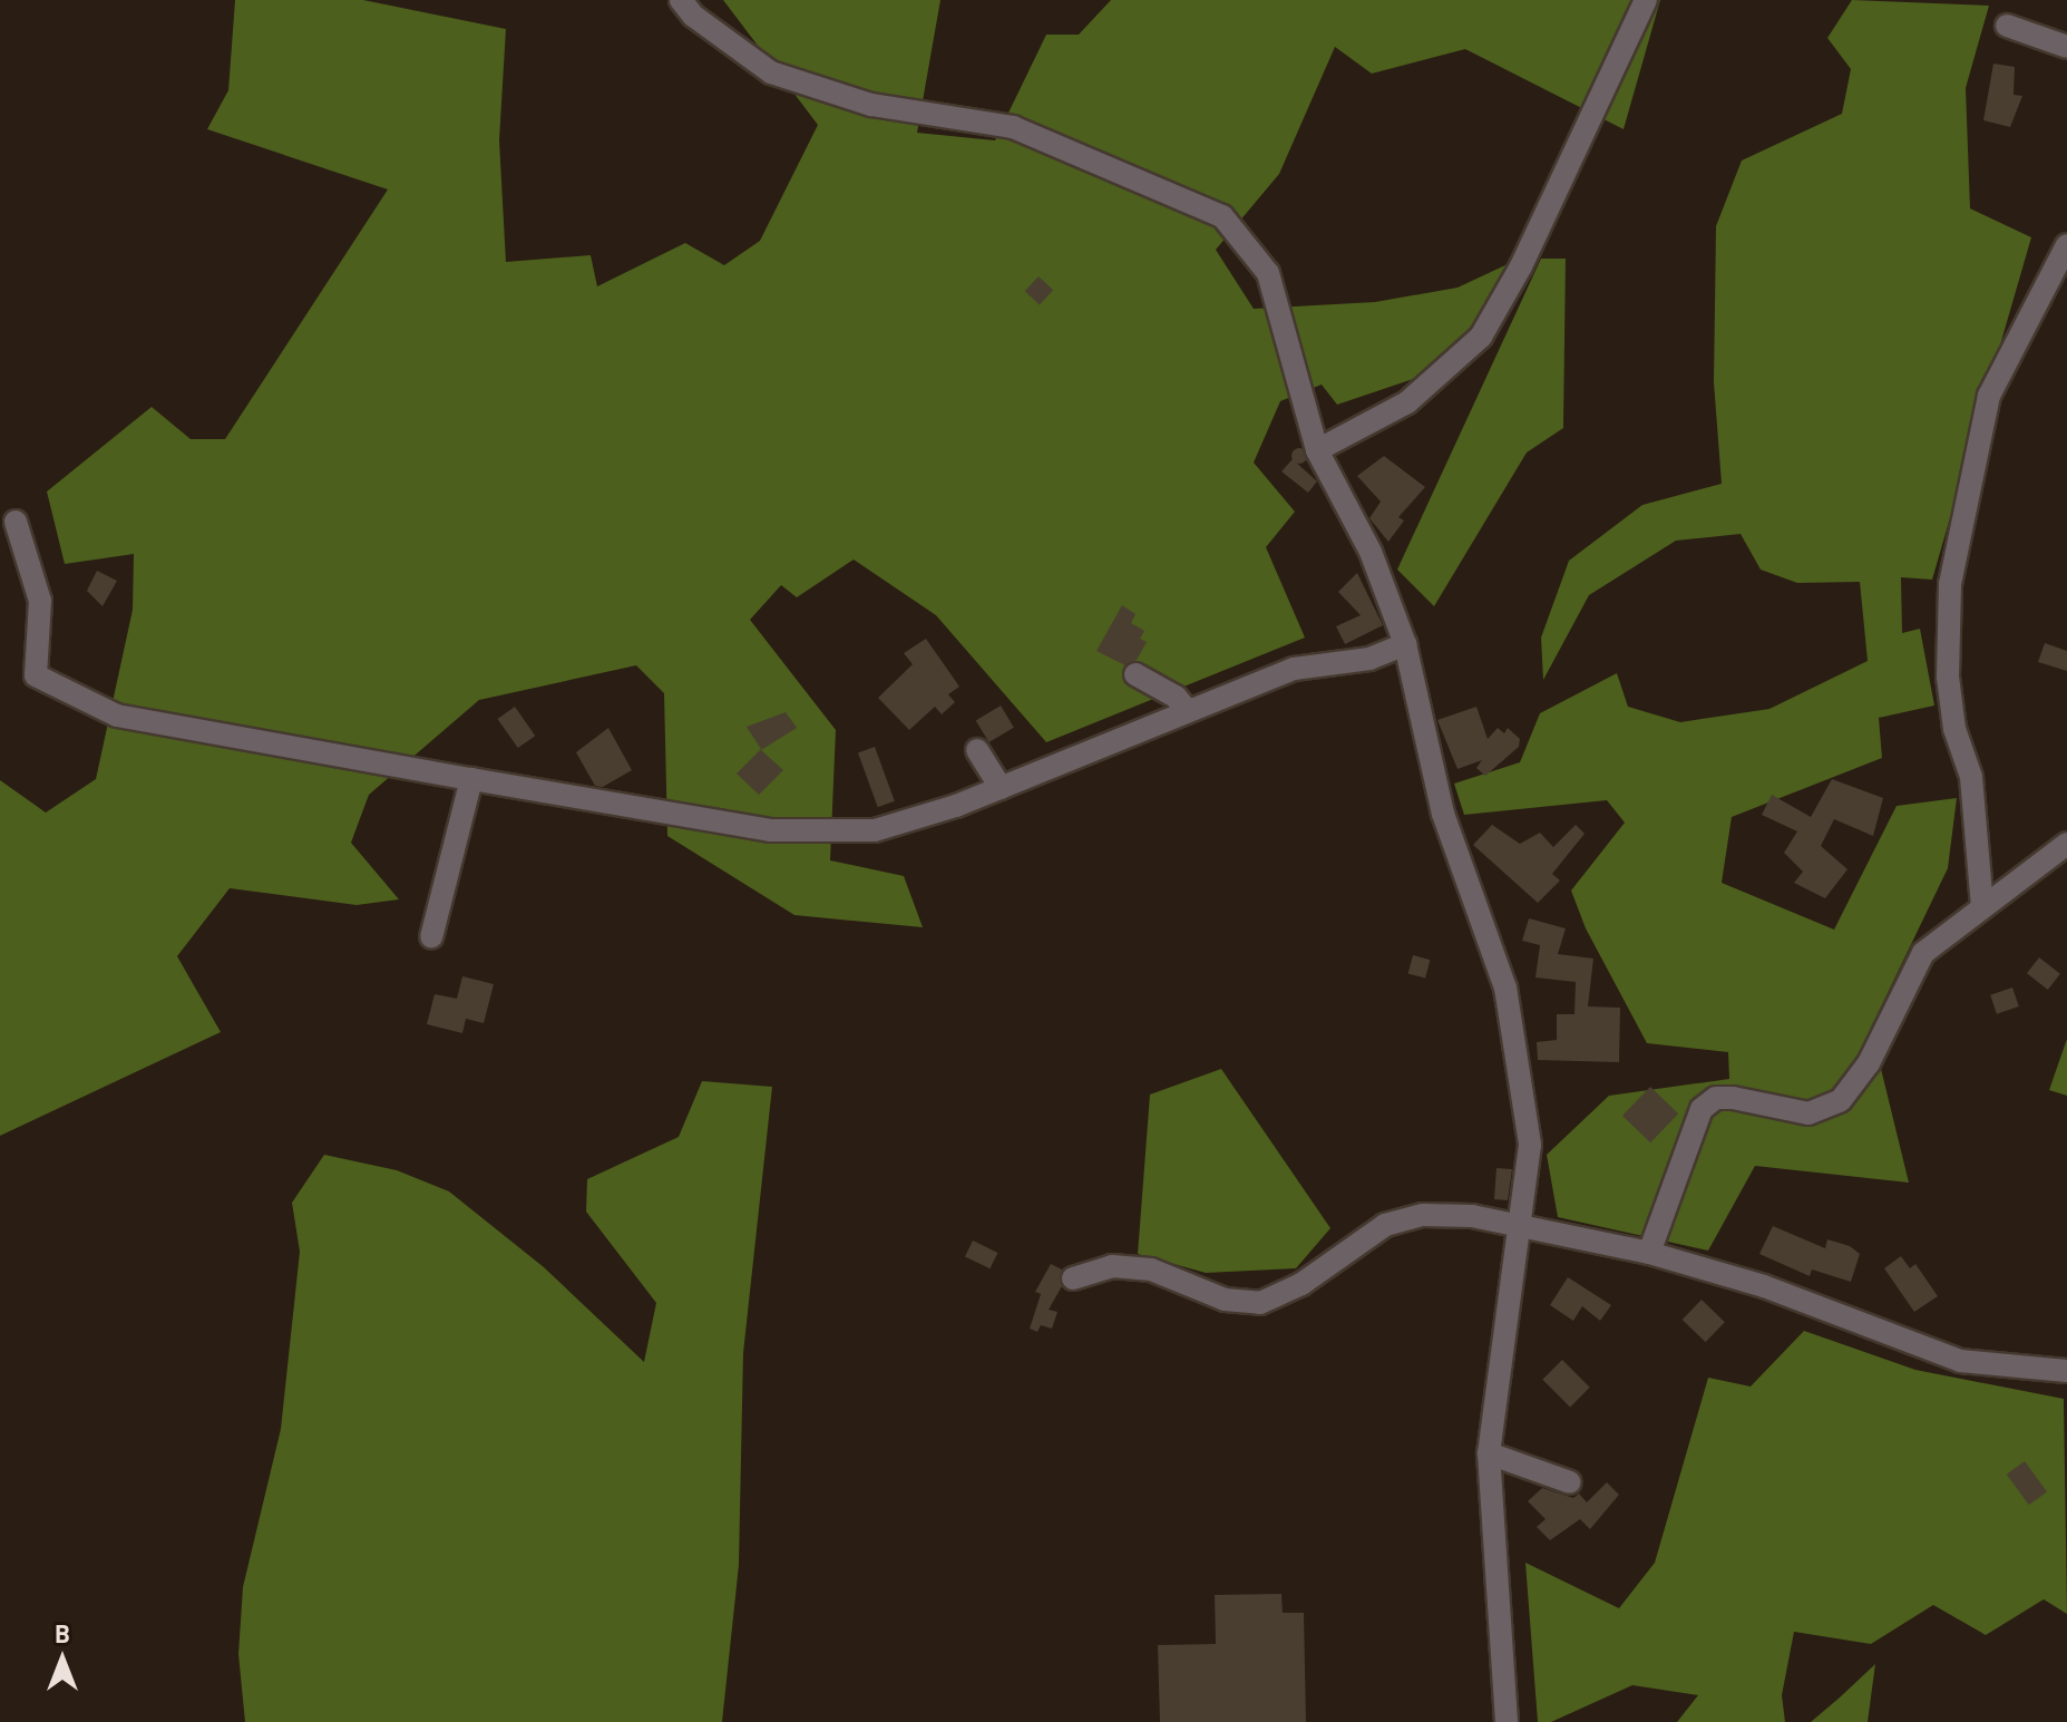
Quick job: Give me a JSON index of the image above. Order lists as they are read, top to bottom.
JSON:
{
  "north": "top"
}
